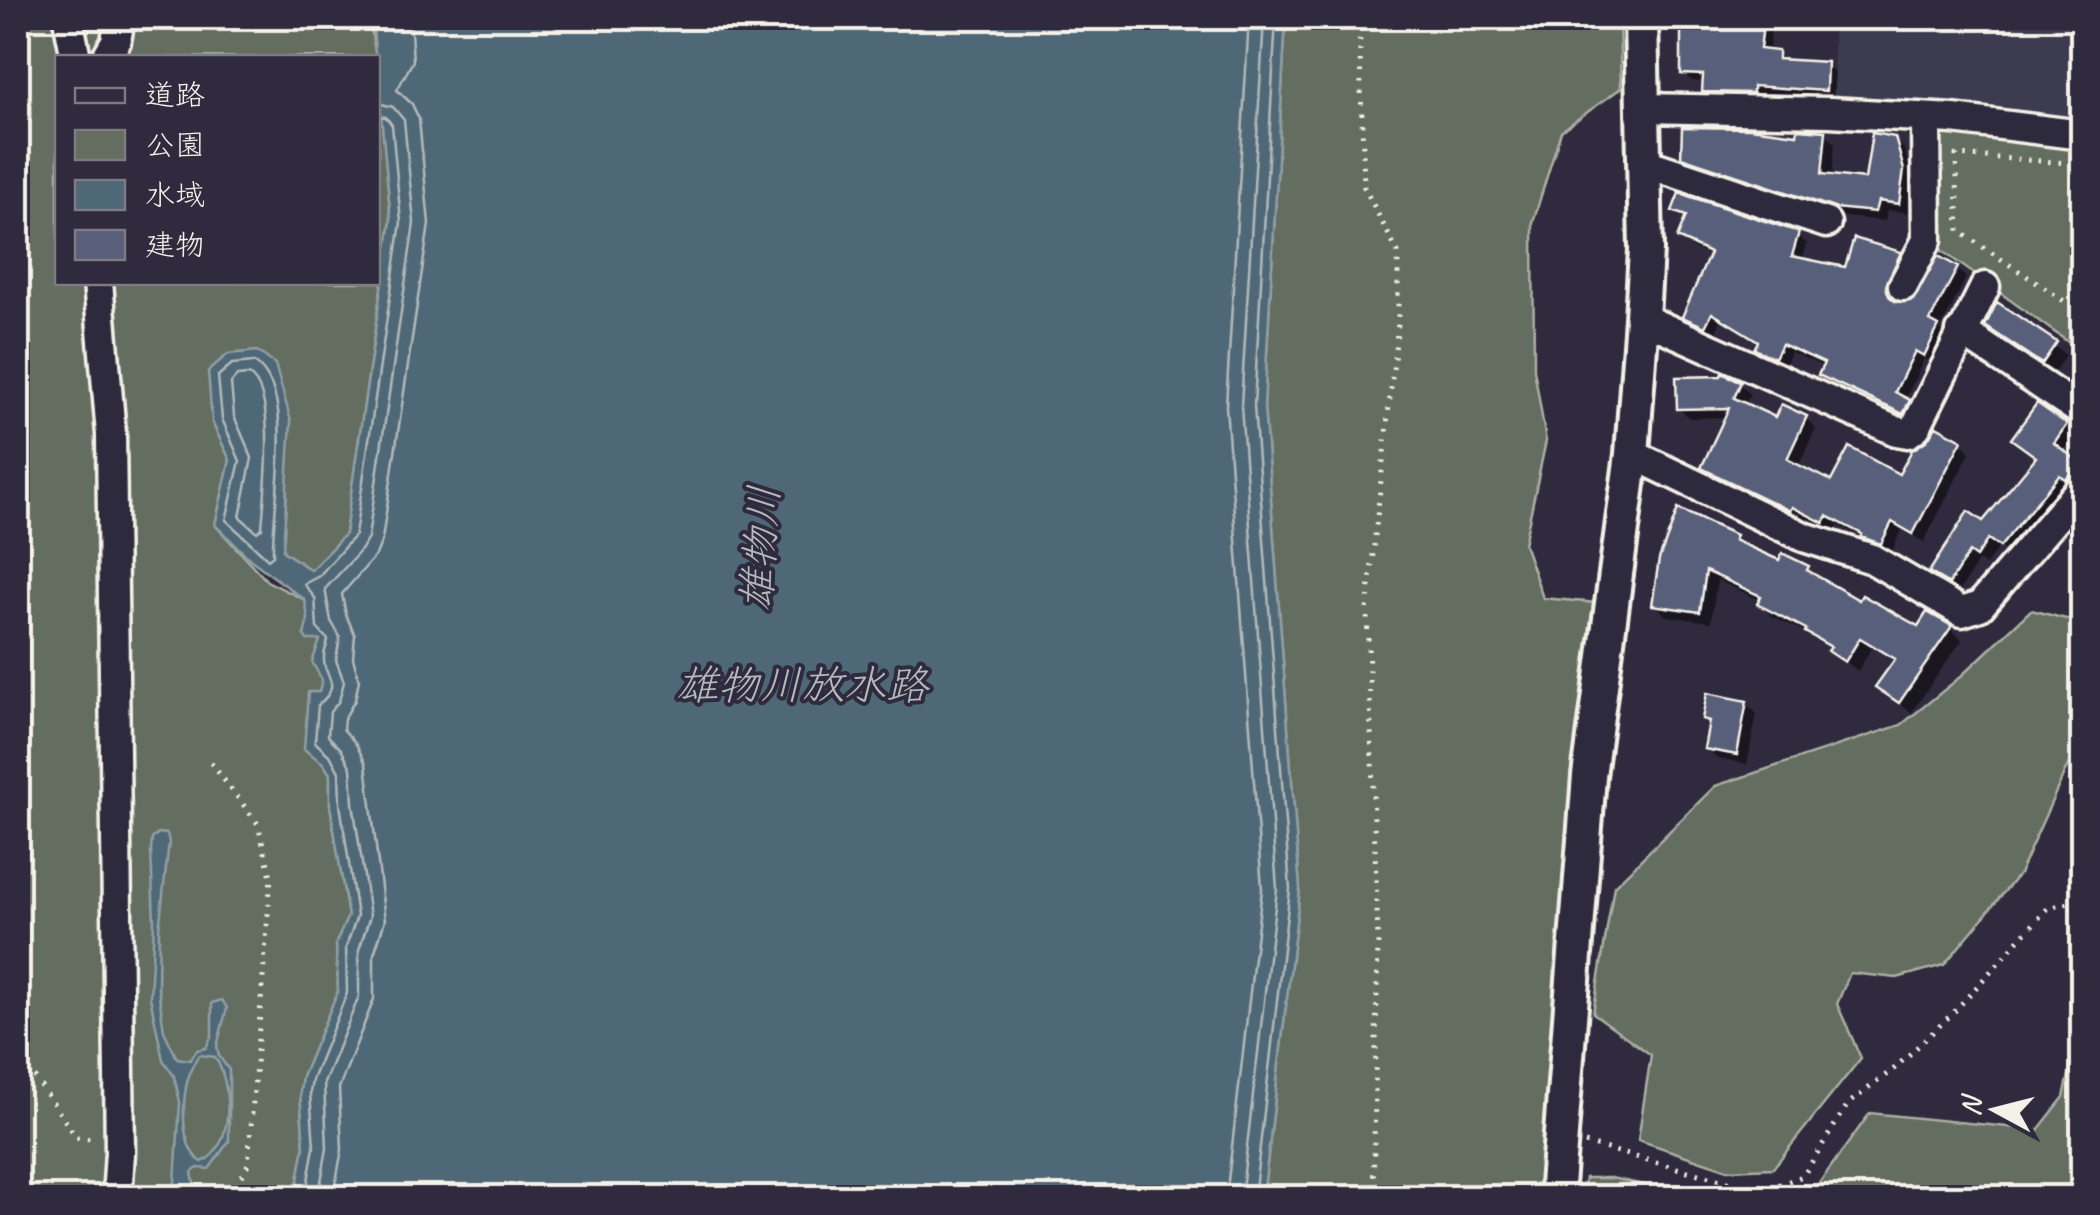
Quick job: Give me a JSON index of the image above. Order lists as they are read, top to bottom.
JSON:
{
  "water": ["雄物川", "雄物川放水路"],
  "legend": [
    "道路",
    "公園",
    "水域",
    "建物"
  ],
  "north": "left"
}
